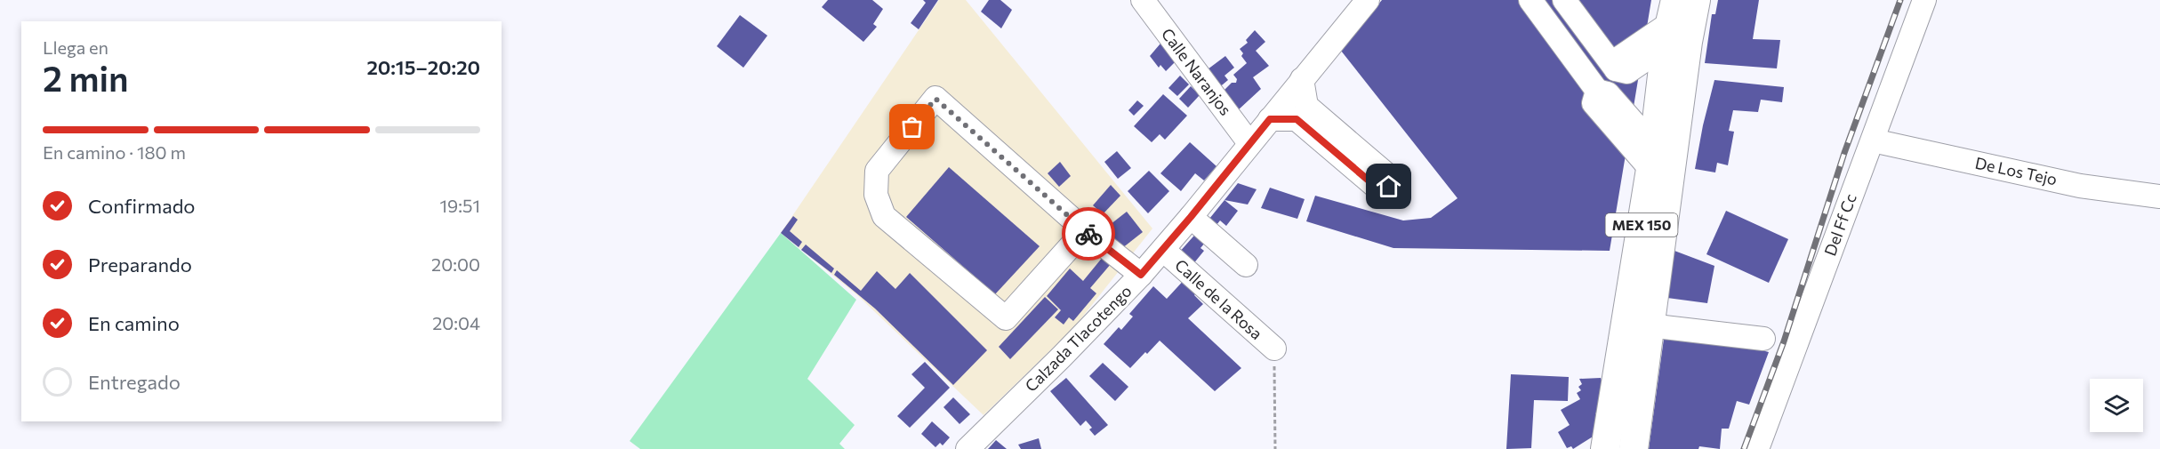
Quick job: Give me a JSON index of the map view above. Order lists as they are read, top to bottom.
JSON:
{
  "streets": {
    "main road": ["MEX 150"],
    "street": [
      "Calle Naranjos",
      "De Los Tejo",
      "Del Ff Cc",
      "Calle de la Rosa",
      "Calzada Tlacotengo"
    ]
  },
  "crossings": [
    ["Calle Naranjos", "Calzada Tlacotengo"],
    ["De Los Tejo", "Del Ff Cc"],
    ["Calle de la Rosa", "Calzada Tlacotengo"]
  ],
  "page": {
    "heading": ["2 min", "Llega en", "20:15–20:20"],
    "bar": "En camino · 180 m",
    "list": [
      ["Confirmado", "19:51"],
      ["Preparando", "20:00"],
      ["En camino", "20:04"],
      "Entregado"
    ]
  }
}
